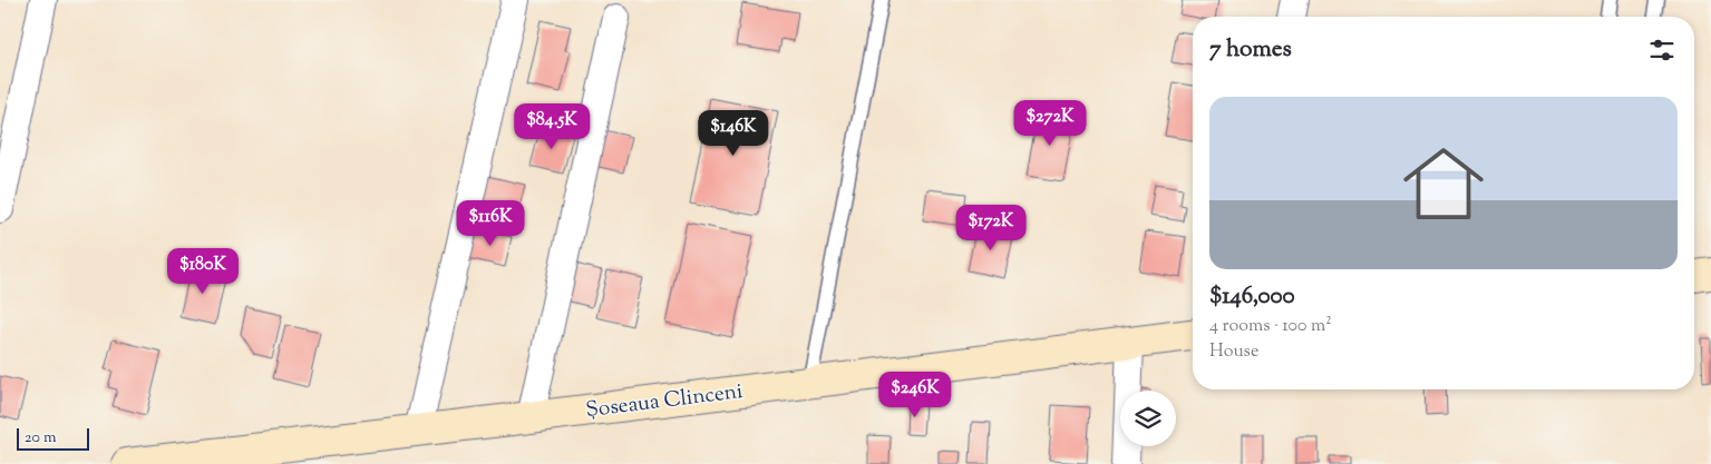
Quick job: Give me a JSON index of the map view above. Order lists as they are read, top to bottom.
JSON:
{
  "streets": {
    "main road": ["Șoseaua Clinceni"]
  },
  "scale_bar": "20 m",
  "page": {
    "heading": "7 homes",
    "list": [
      {
        "name": "$146,000",
        "note": "4 rooms · 100 m² · House"
      }
    ],
    "price": [
      "$272K",
      "$84.5K",
      "$146K",
      "$116K",
      "$172K",
      "$180K",
      "$246K"
    ],
    "scale": "20 m"
  }
}
